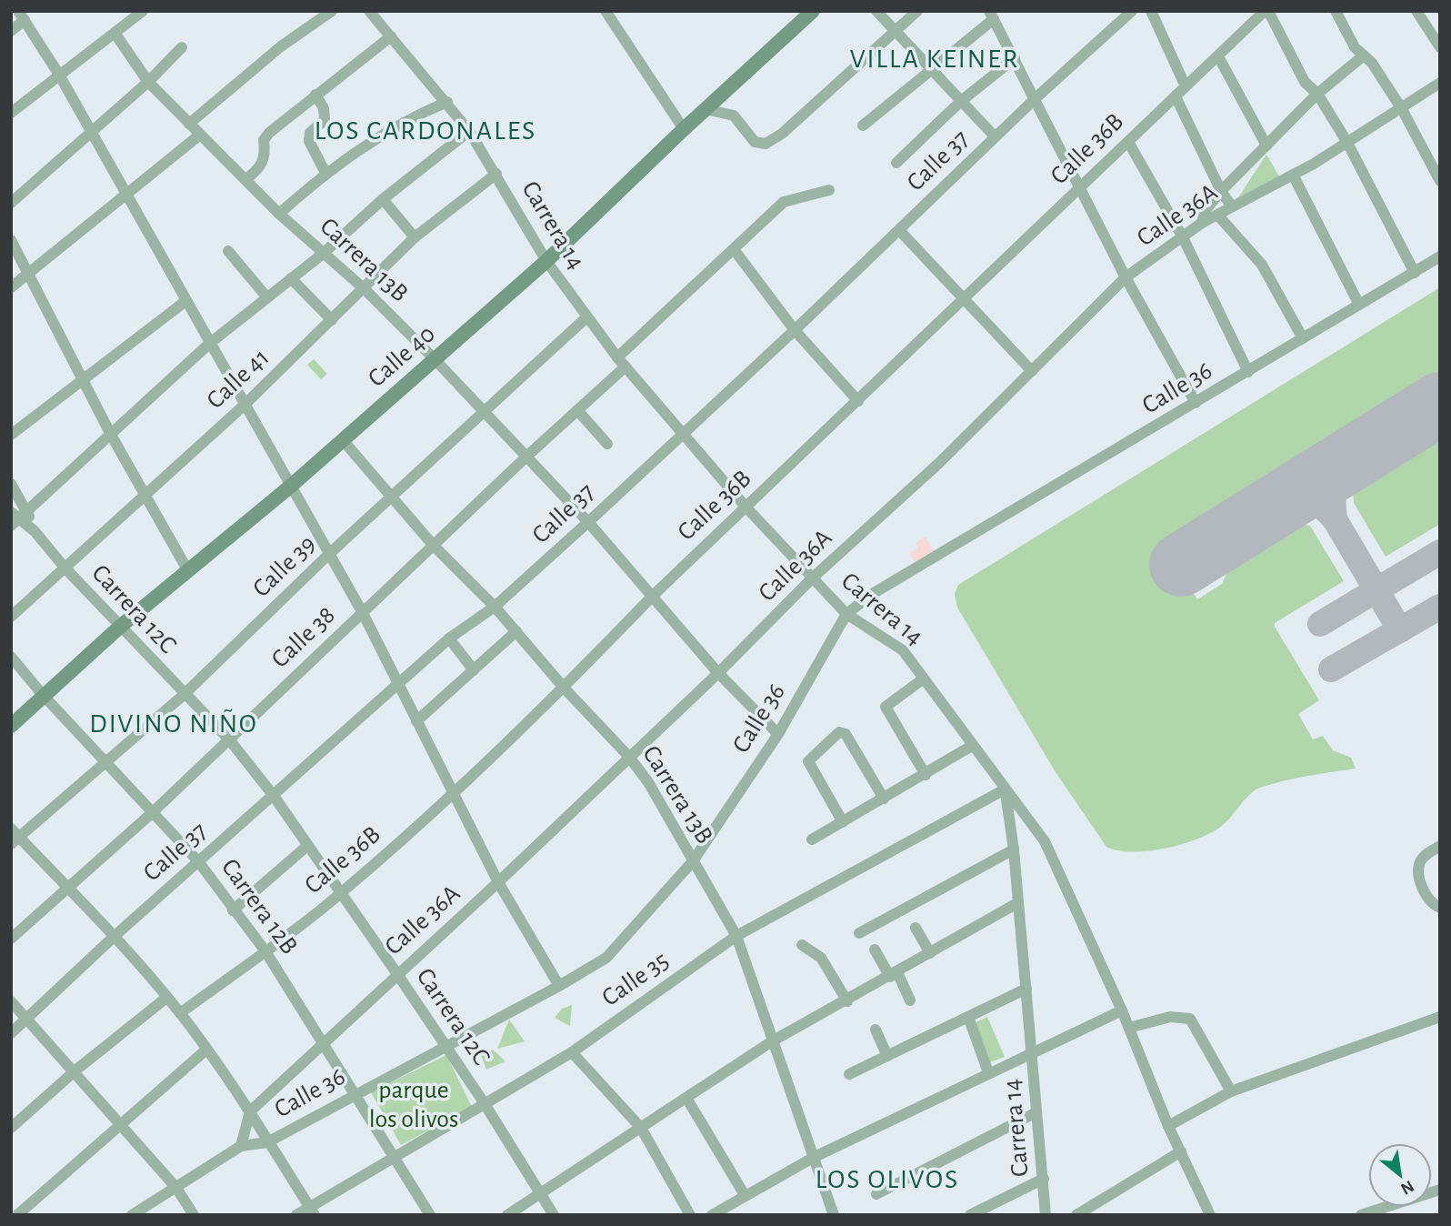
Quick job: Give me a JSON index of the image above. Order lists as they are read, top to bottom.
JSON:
{
  "streets": {
    "street": [
      "Calle 36B",
      "Calle 37",
      "Calle 36A",
      "Carrera 14",
      "Carrera 13B",
      "Calle 40",
      "Calle 41",
      "Calle 36",
      "Calle 39",
      "Carrera 12C",
      "Calle 38",
      "Carrera 12B",
      "Calle 35"
    ]
  },
  "crossings": [
    ["Calle 36B", "Carrera 14"],
    ["Calle 36B", "Carrera 13B"],
    ["Calle 36B", "Carrera 12C"],
    ["Calle 36B", "Carrera 12B"],
    ["Calle 37", "Carrera 14"],
    ["Calle 37", "Carrera 13B"],
    ["Calle 37", "Carrera 12C"],
    ["Calle 37", "Carrera 12B"],
    ["Calle 36A", "Carrera 14"],
    ["Calle 36A", "Carrera 13B"],
    ["Calle 36A", "Carrera 12C"],
    ["Calle 36A", "Carrera 12B"],
    ["Carrera 14", "Calle 40"],
    ["Carrera 14", "Calle 41"],
    ["Carrera 14", "Calle 36"],
    ["Carrera 14", "Calle 39"],
    ["Carrera 14", "Calle 38"],
    ["Carrera 14", "Calle 35"],
    ["Carrera 13B", "Calle 40"],
    ["Carrera 13B", "Calle 41"],
    ["Carrera 13B", "Calle 36"],
    ["Carrera 13B", "Calle 39"],
    ["Carrera 13B", "Calle 38"],
    ["Carrera 13B", "Calle 35"],
    ["Calle 40", "Carrera 12C"],
    ["Calle 40", "Carrera 12B"],
    ["Calle 41", "Carrera 12C"],
    ["Calle 36", "Carrera 12C"],
    ["Calle 36", "Carrera 12B"],
    ["Calle 39", "Carrera 12C"],
    ["Calle 39", "Carrera 12B"],
    ["Carrera 12C", "Calle 38"],
    ["Carrera 12C", "Calle 35"],
    ["Calle 38", "Carrera 12B"],
    ["Carrera 12B", "Calle 35"]
  ],
  "districts": [
    "VILLA KEINER",
    "LOS CARDONALES",
    "DIVINO NIÑO",
    "LOS OLIVOS"
  ],
  "parks": ["parque los olivos"],
  "north": "bottom right"
}
